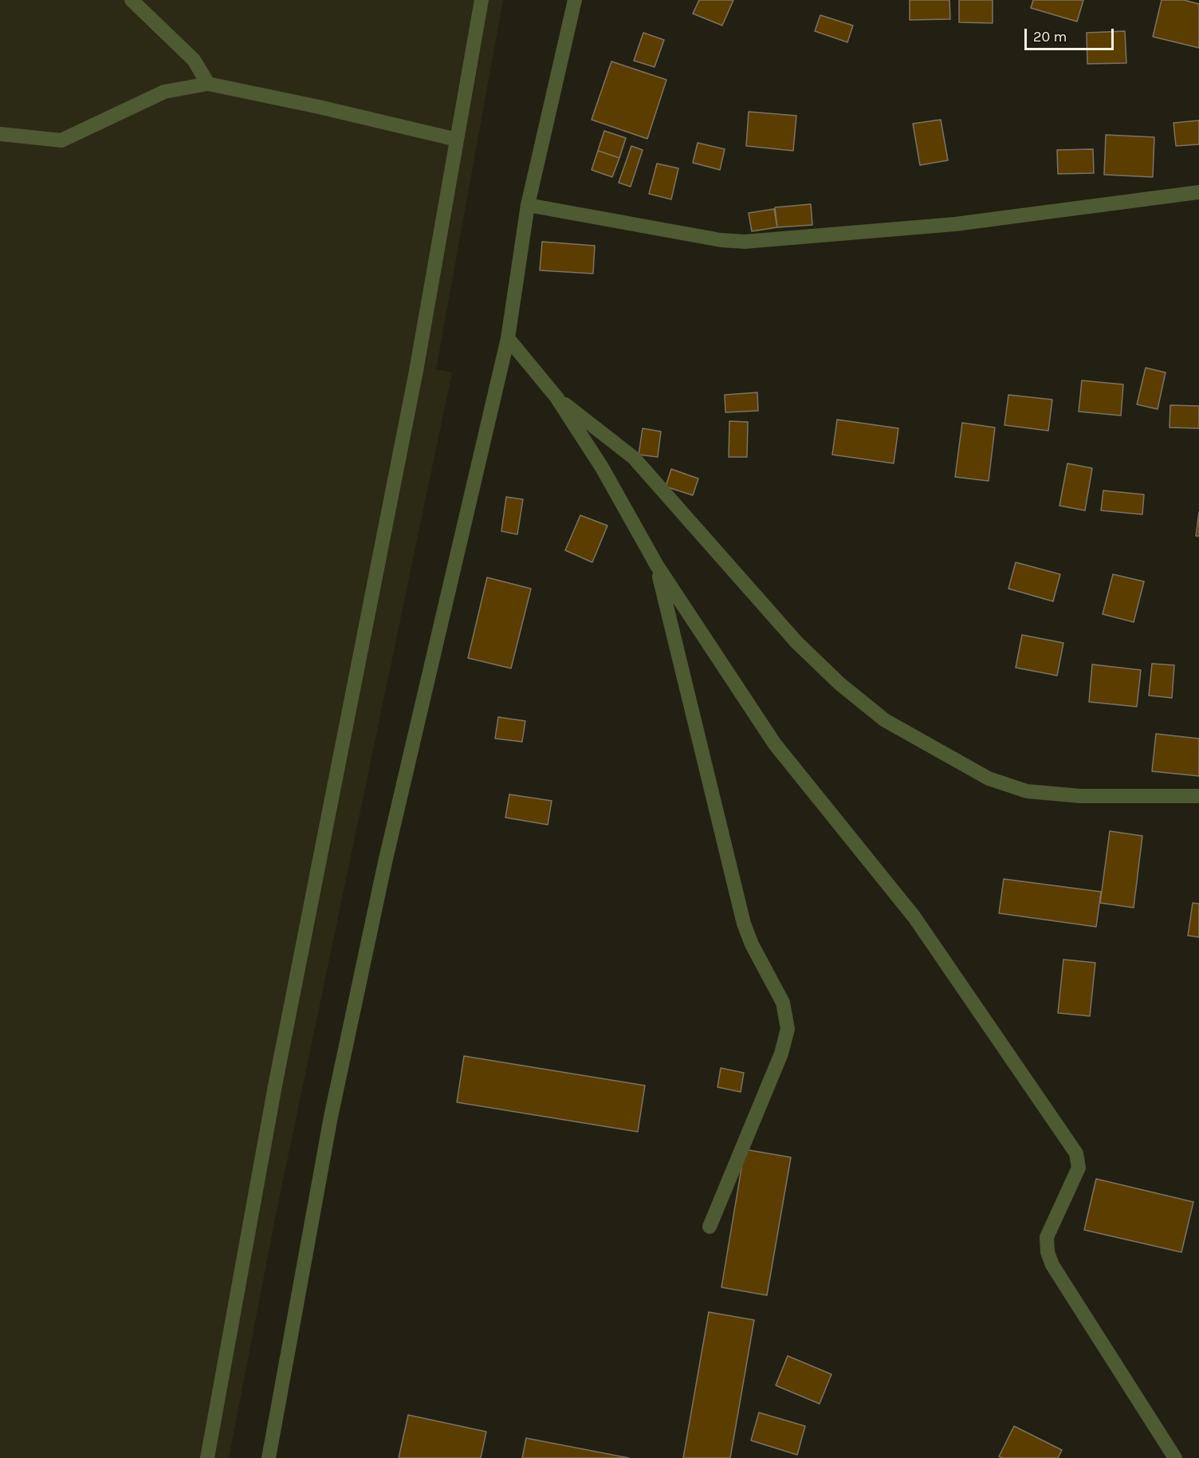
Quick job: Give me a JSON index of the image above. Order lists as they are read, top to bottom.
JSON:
{
  "scale_bar": "20 m"
}
